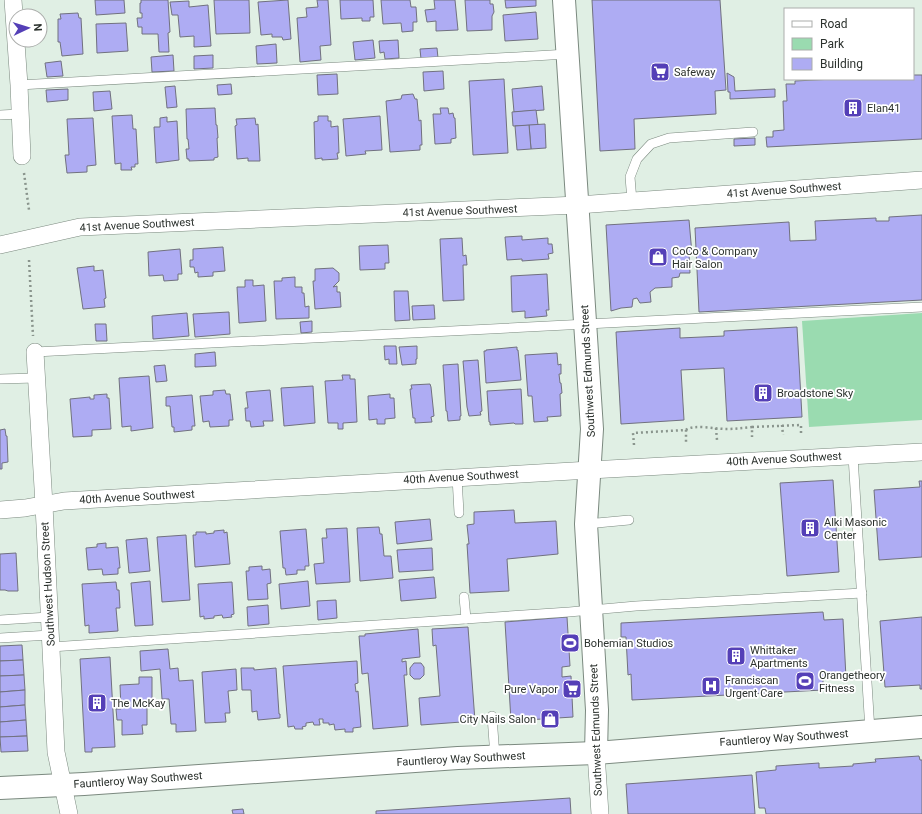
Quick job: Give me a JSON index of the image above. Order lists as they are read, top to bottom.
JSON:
{
  "streets": {
    "main road": ["Southwest Edmunds Street", "Fauntleroy Way Southwest"],
    "street": ["41st Avenue Southwest", "40th Avenue Southwest", "Southwest Hudson Street"]
  },
  "crossings": [
    ["41st Avenue Southwest", "Southwest Edmunds Street"],
    ["Southwest Edmunds Street", "40th Avenue Southwest"],
    ["Southwest Edmunds Street", "Fauntleroy Way Southwest"],
    ["40th Avenue Southwest", "Southwest Hudson Street"],
    ["Southwest Hudson Street", "Fauntleroy Way Southwest"]
  ],
  "places": {
    "supermarket": ["Safeway", "Pure Vapor"],
    "building": [
      "Elan41",
      "Broadstone Sky",
      "Alki Masonic Center",
      "Whittaker Apartments",
      "The McKay"
    ],
    "shop": ["CoCo & Company Hair Salon", "City Nails Salon"],
    "sports": ["Bohemian Studios", "Orangetheory Fitness"],
    "hospital": ["Franciscan Urgent Care"]
  },
  "legend": ["Road", "Park", "Building"],
  "north": "right"
}
